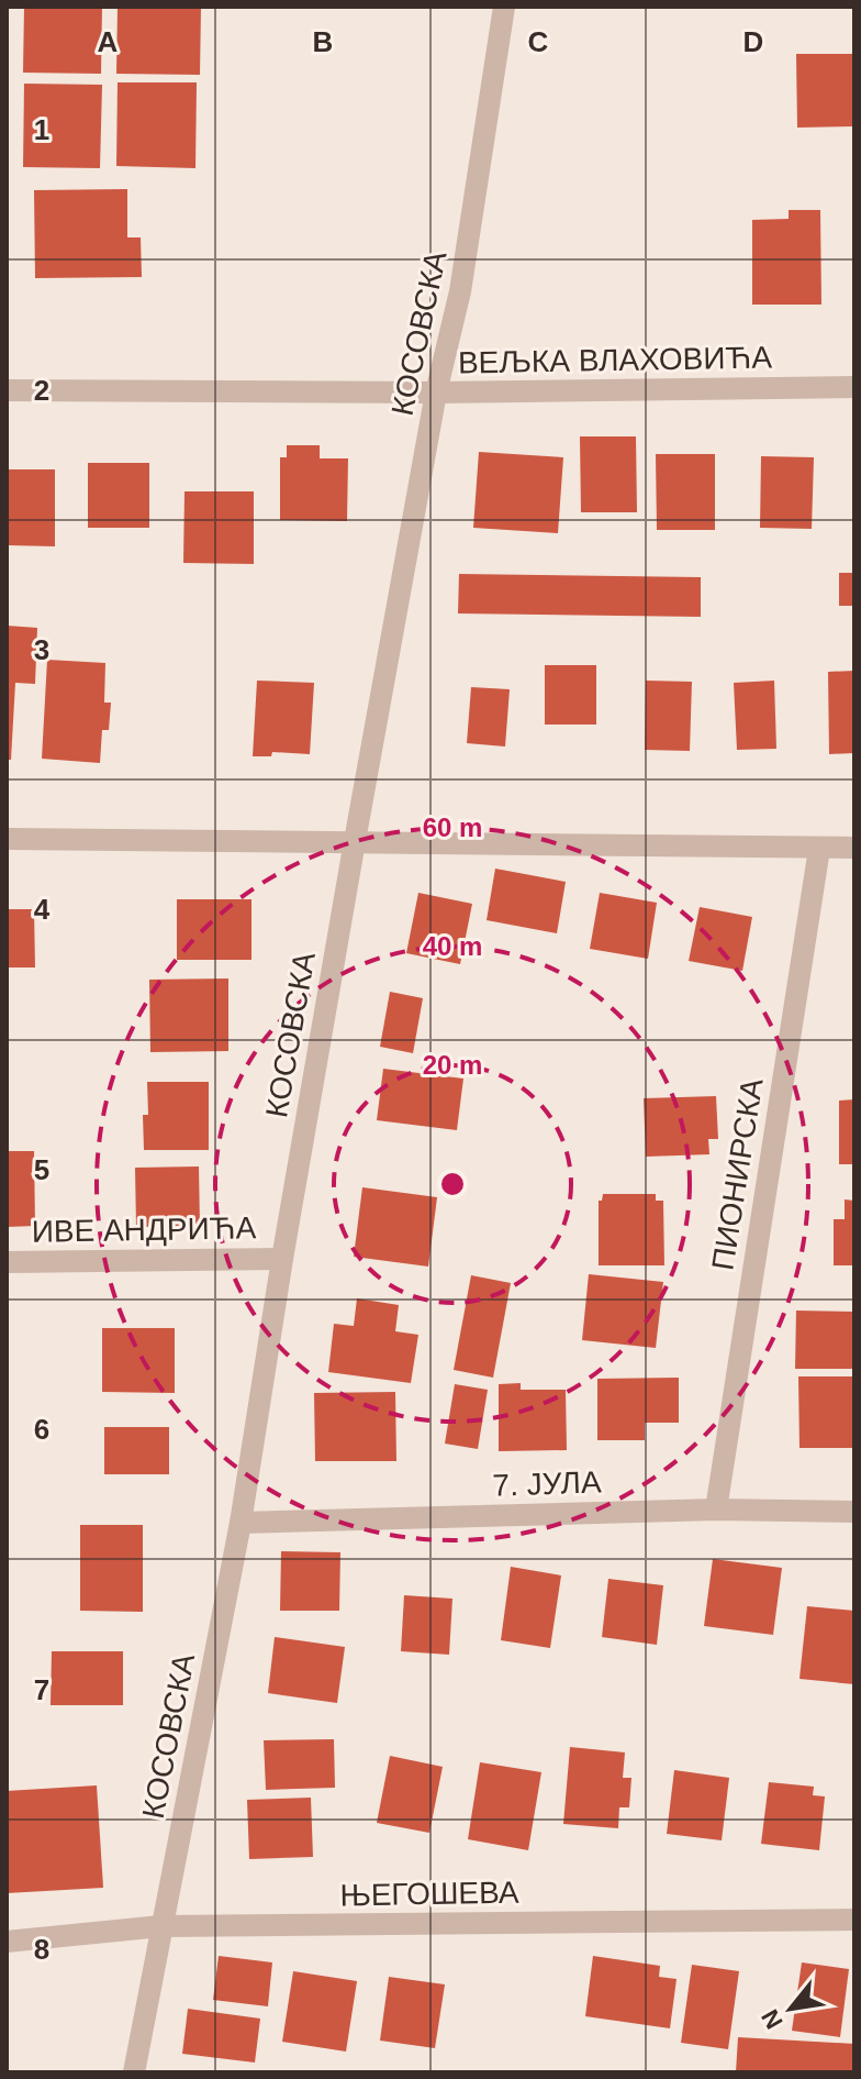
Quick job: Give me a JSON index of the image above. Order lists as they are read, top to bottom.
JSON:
{
  "streets": {
    "street": [
      "КОСОВСКА",
      "ВЕЉКА ВЛАХОВИЋА",
      "ПИОНИРСКА",
      "ИВЕ АНДРИЋА",
      "7. ЈУЛА",
      "ЊЕГОШЕВА"
    ]
  },
  "crossings": [
    ["КОСОВСКА", "ВЕЉКА ВЛАХОВИЋА"],
    ["КОСОВСКА", "ИВЕ АНДРИЋА"],
    ["КОСОВСКА", "7. ЈУЛА"],
    ["КОСОВСКА", "ЊЕГОШЕВА"],
    ["ПИОНИРСКА", "7. ЈУЛА"]
  ],
  "north": "bottom left",
  "grid": {
    "columns": [
      "A",
      "B",
      "C",
      "D"
    ],
    "rows": [
      "1",
      "2",
      "3",
      "4",
      "5",
      "6",
      "7",
      "8"
    ]
  },
  "rings": ["60 m", "40 m", "20 m"]
}
